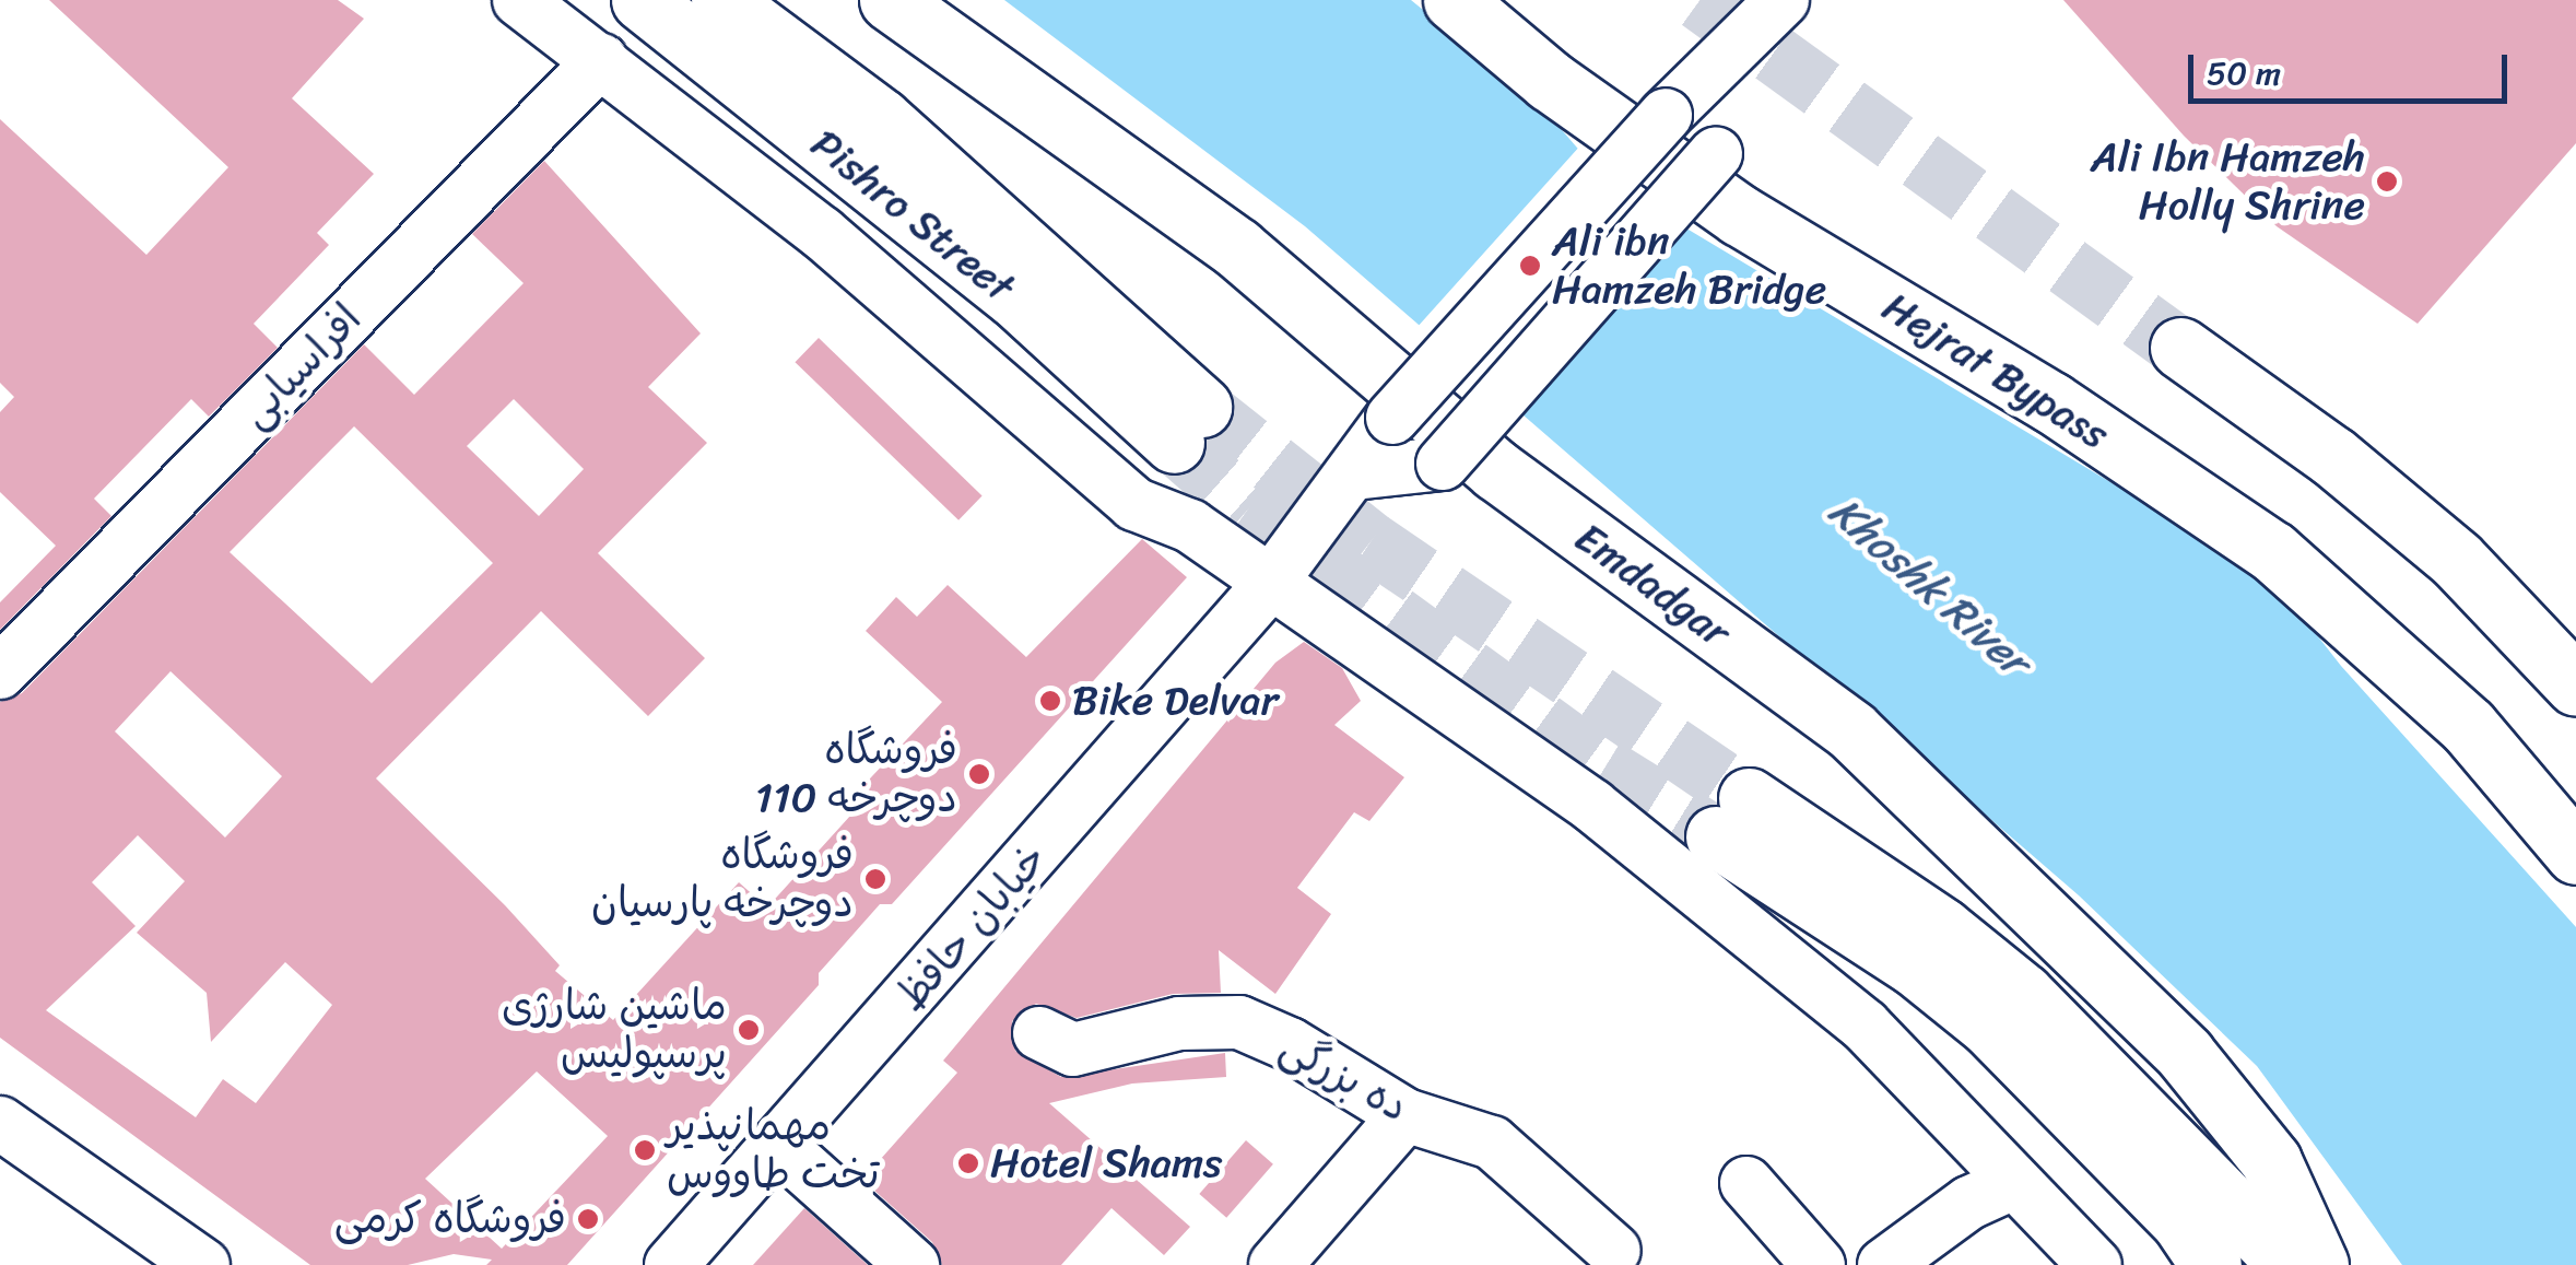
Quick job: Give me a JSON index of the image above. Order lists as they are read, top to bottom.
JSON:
{
  "streets": {
    "main road": ["Pishro Street", "Hejrat Bypass", "Emdadgar"],
    "street": ["افراسیابی", "خیابان حافظ", "ده بزرگی"]
  },
  "water": ["Khoshk River"],
  "places": [
    "Ali Ibn Hamzeh Holly Shrine",
    "Ali ibn Hamzeh Bridge",
    "Bike Delvar",
    "فروشگاه دوچرخه 110",
    "فروشگاه دوچرخه پارسیان",
    "ماشین شارژی پرسپولیس",
    "مهمانپذیر تخت طاووس",
    "Hotel Shams",
    "فروشگاه کرمی"
  ],
  "scale_bar": "50 m"
}
